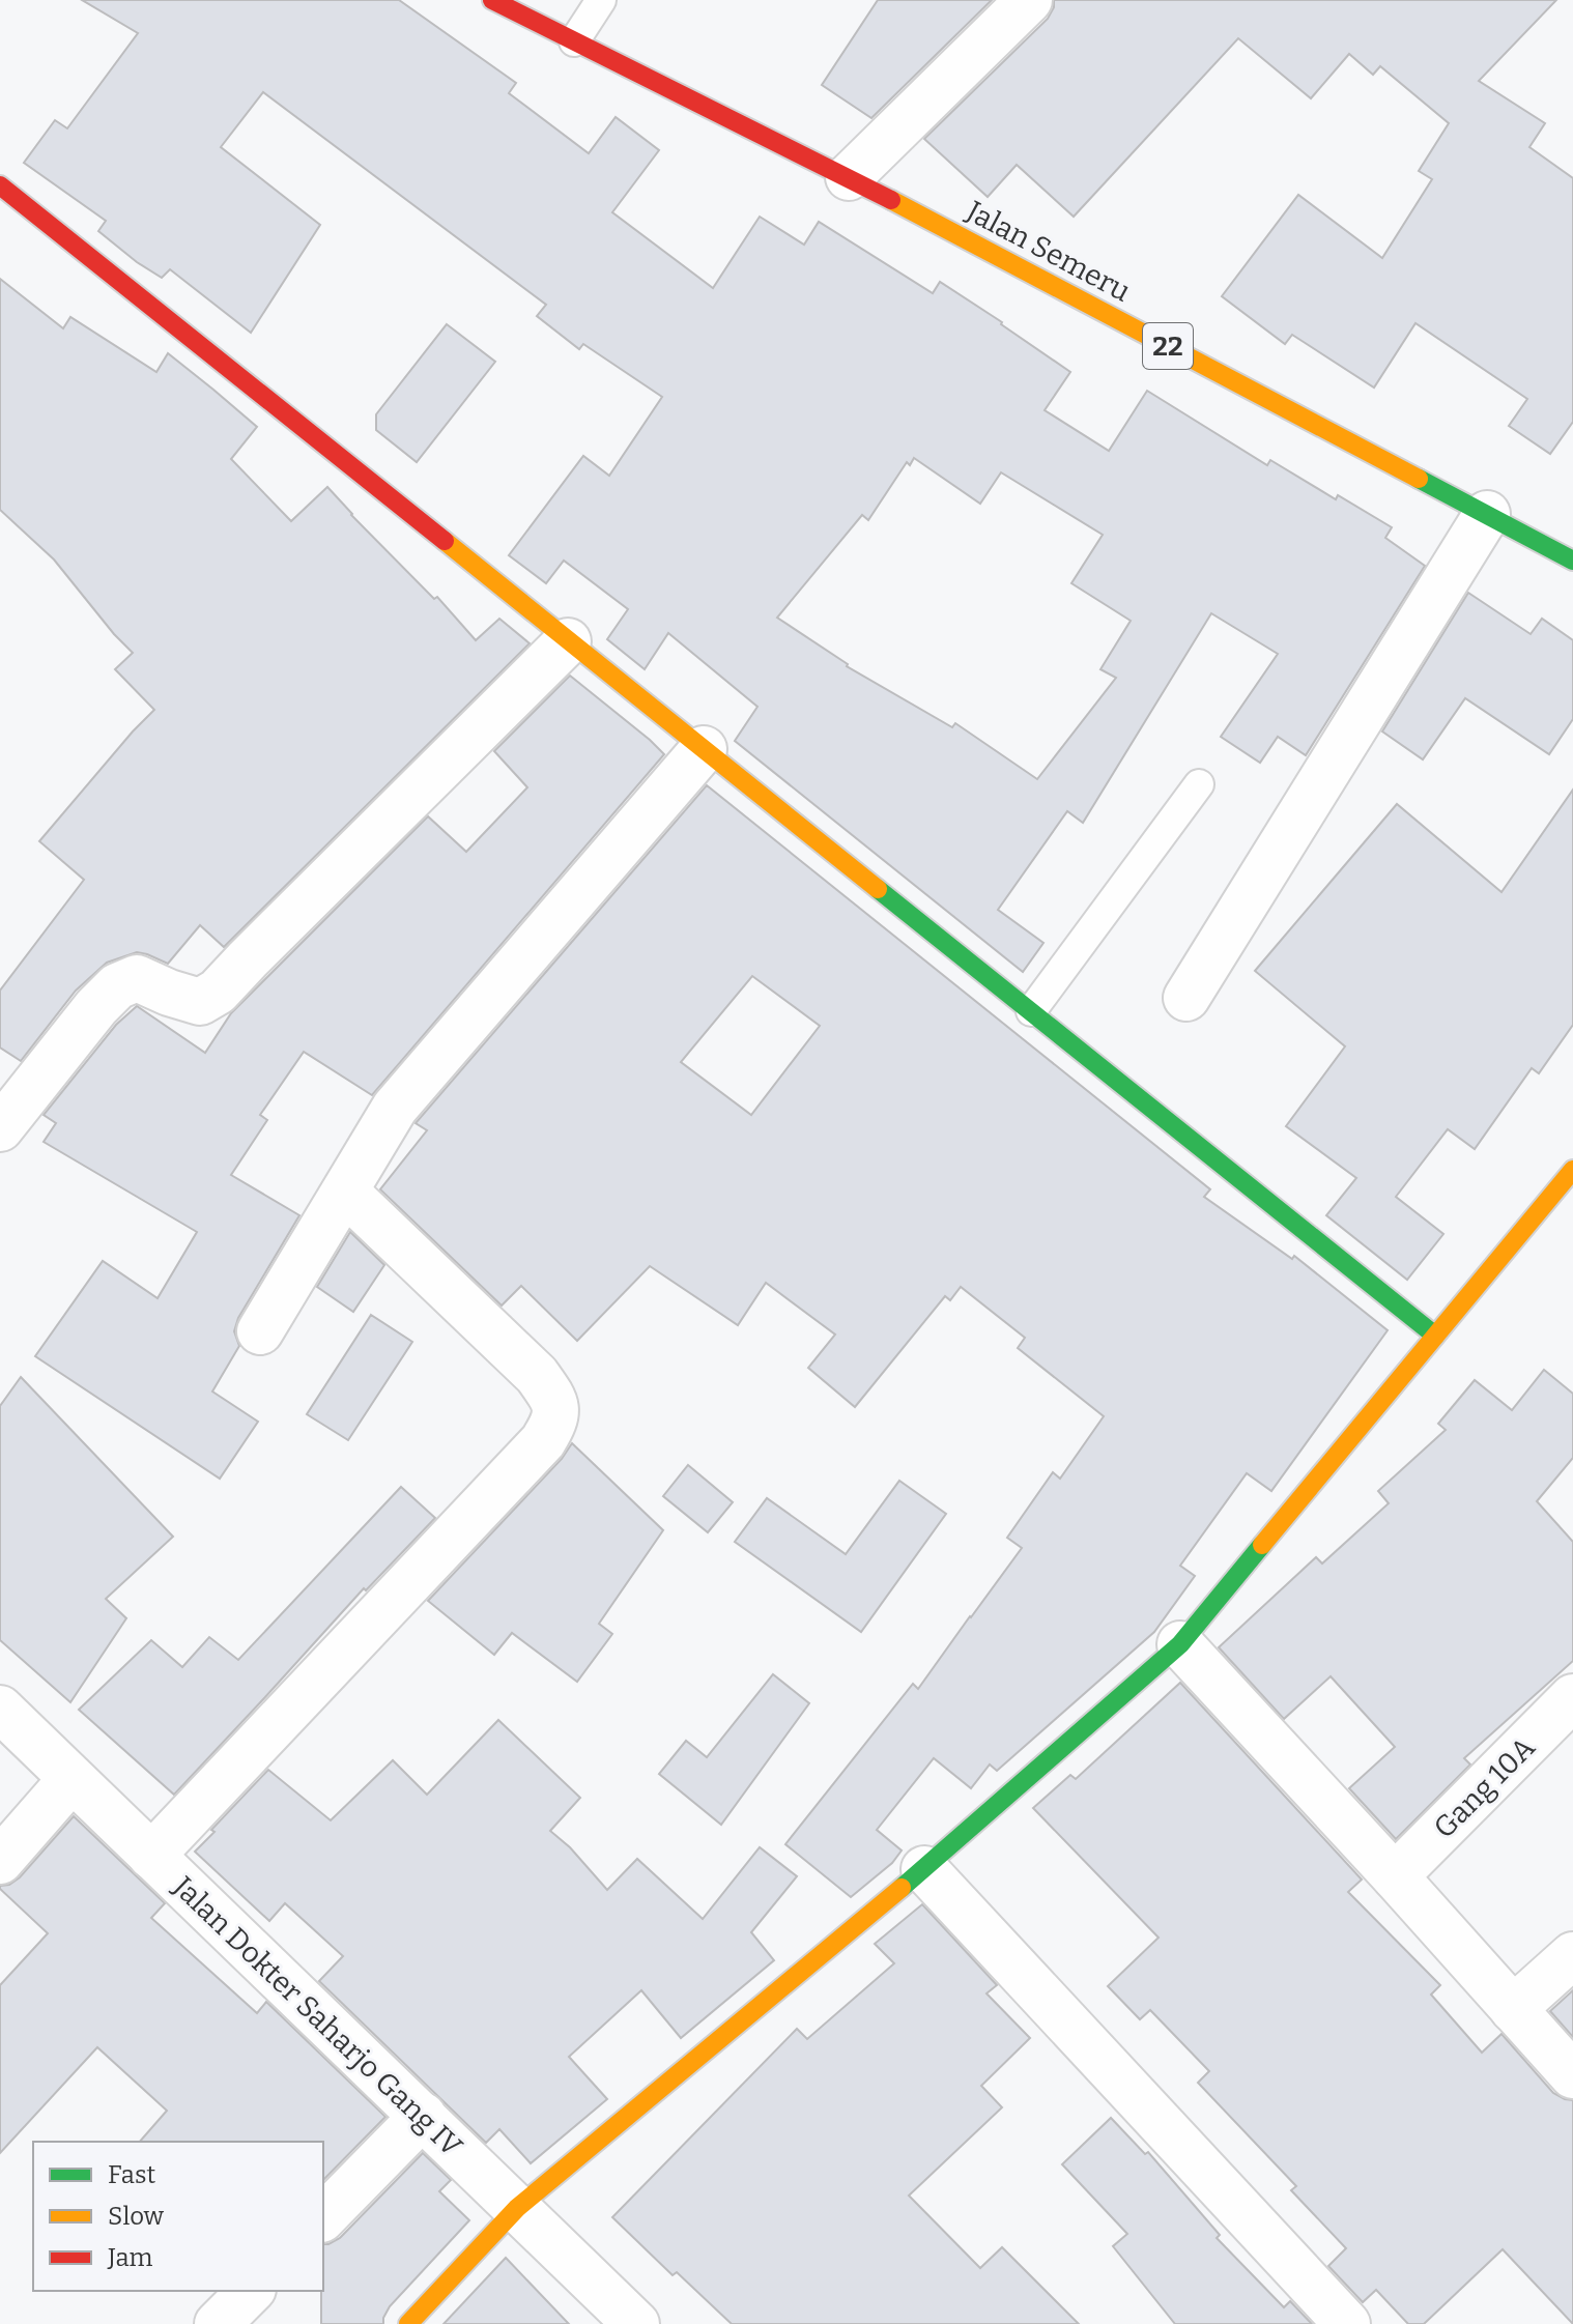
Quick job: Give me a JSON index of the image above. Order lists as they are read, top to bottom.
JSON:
{
  "streets": {
    "main road": ["Jalan Semeru", "22"],
    "street": ["Gang 10A", "Jalan Dokter Saharjo Gang IV"]
  },
  "legend": ["Fast", "Slow", "Jam"]
}
